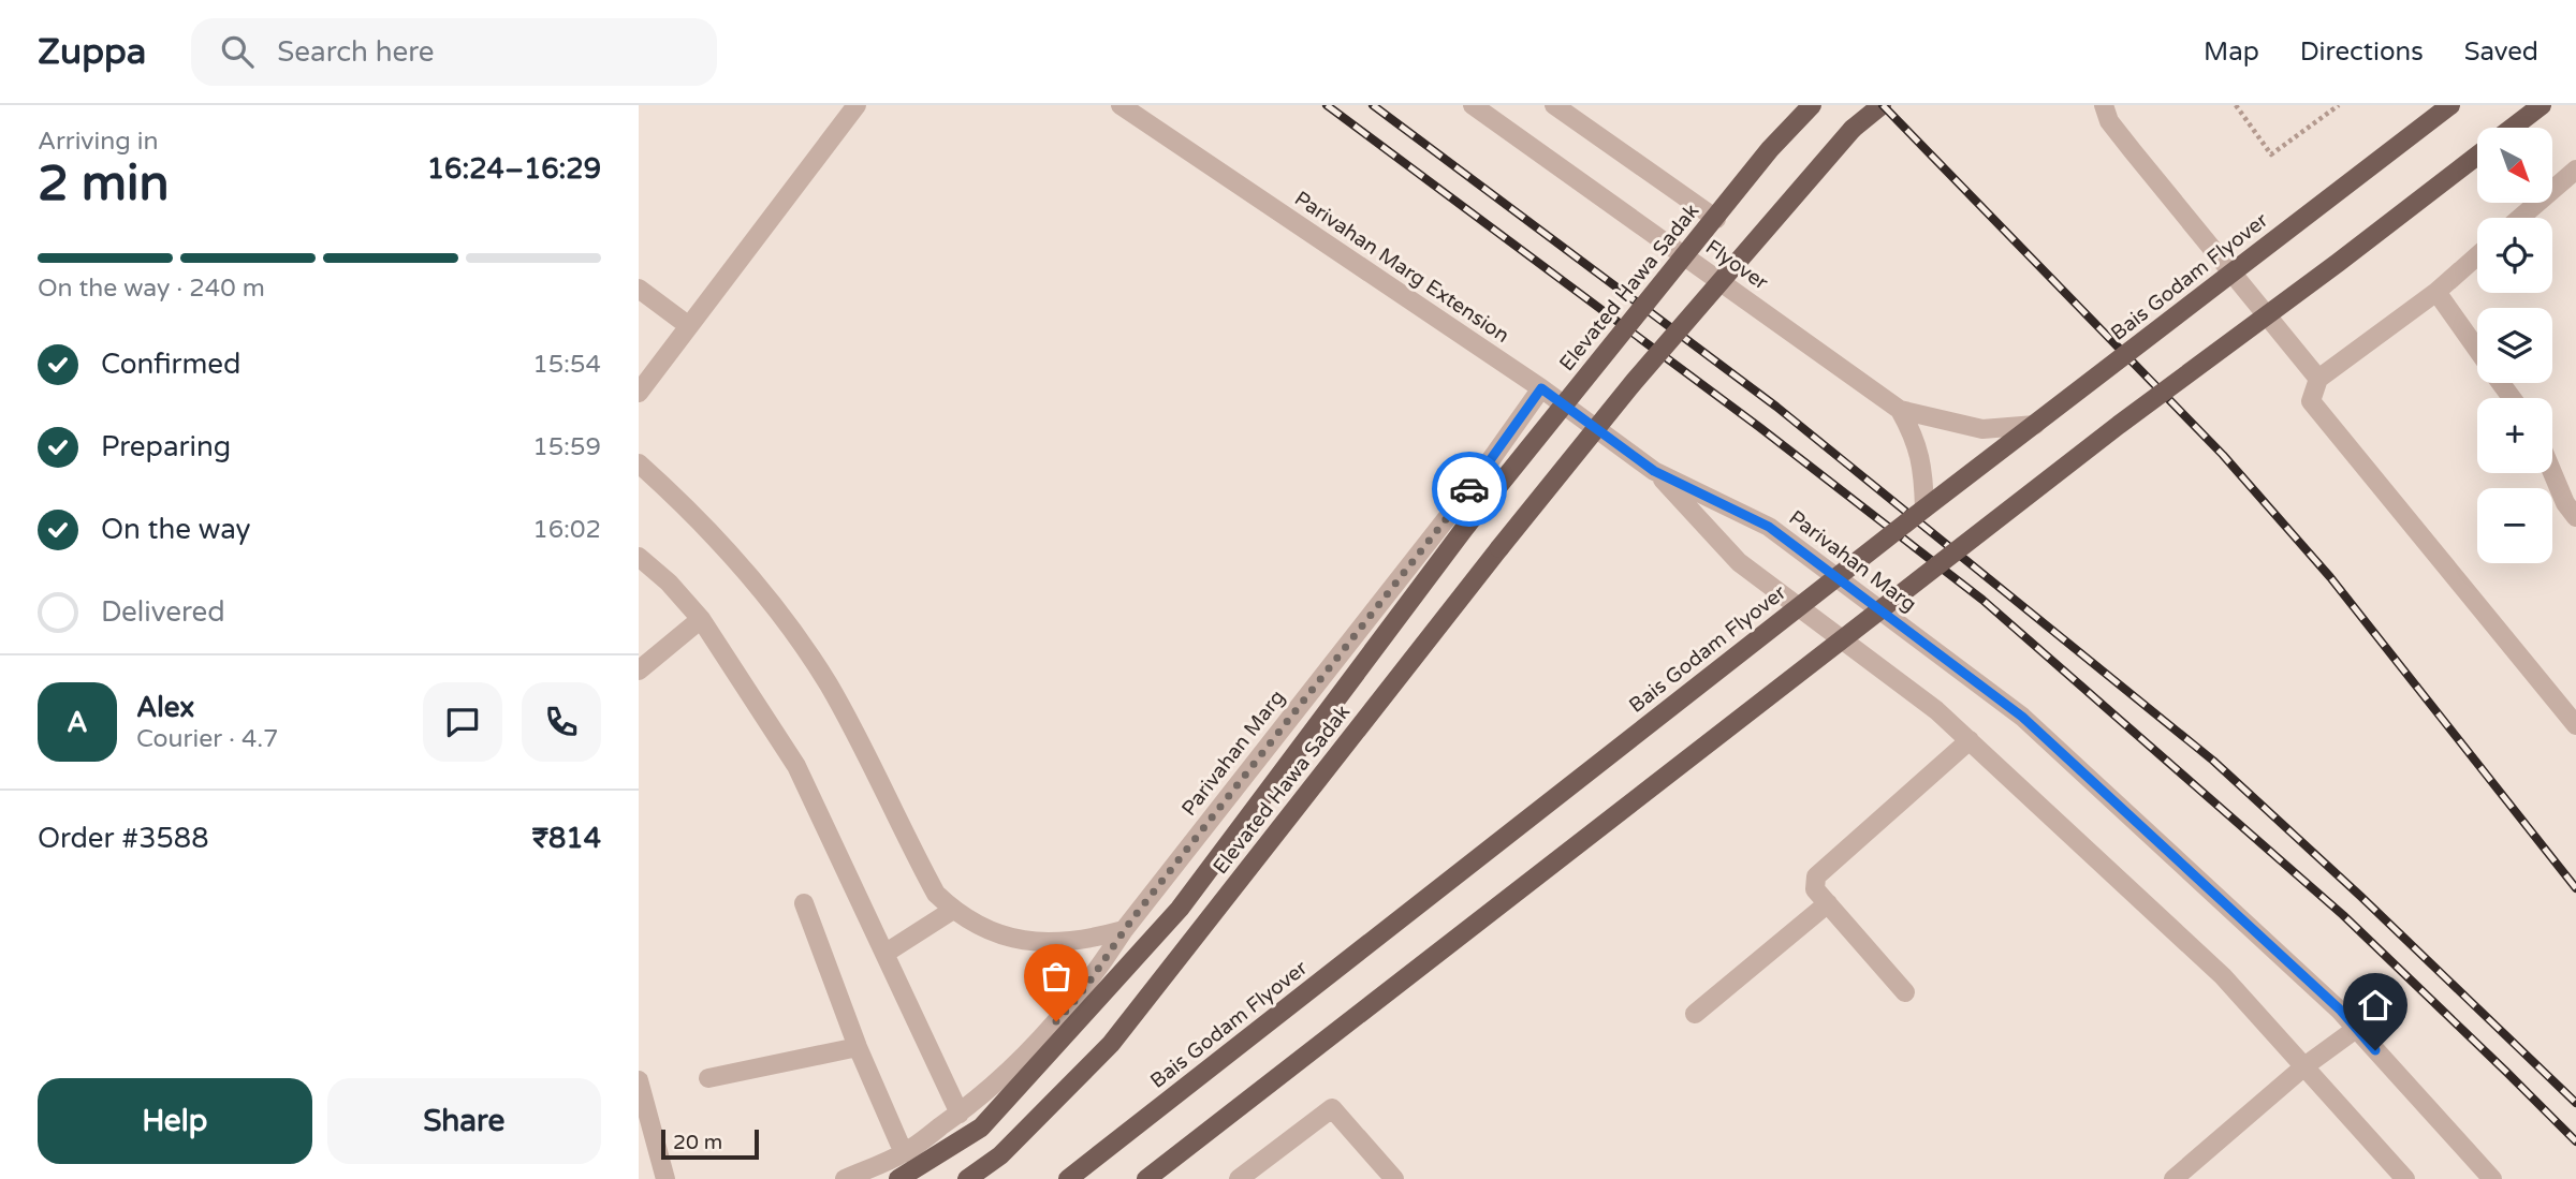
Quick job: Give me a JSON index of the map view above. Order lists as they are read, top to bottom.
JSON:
{
  "streets": {
    "main road": ["Bais Godam Flyover", "Elevated Hawa Sadak"],
    "street": ["Flyover", "Parivahan Marg Extension", "Parivahan Marg"]
  },
  "crossings": [
    ["Flyover", "Bais Godam Flyover"],
    ["Parivahan Marg Extension", "Parivahan Marg"]
  ],
  "scale_bar": "20 m",
  "north": "bottom right",
  "page": {
    "header": "Zuppa",
    "search": "Search here",
    "nav": ["Map", "Directions", "Saved"],
    "heading": ["2 min", "Arriving in", "16:24–16:29"],
    "panel": [
      "Alex",
      "Courier · 4.7",
      "Order #3588",
      "₹814"
    ],
    "map_buttons": ["+", "−"],
    "bar": "On the way · 240 m",
    "list": [
      ["Confirmed", "15:54"],
      ["Preparing", "15:59"],
      ["On the way", "16:02"],
      "Delivered"
    ],
    "round": "A",
    "buttons": ["Help", "Share"],
    "scale": "20 m"
  }
}
